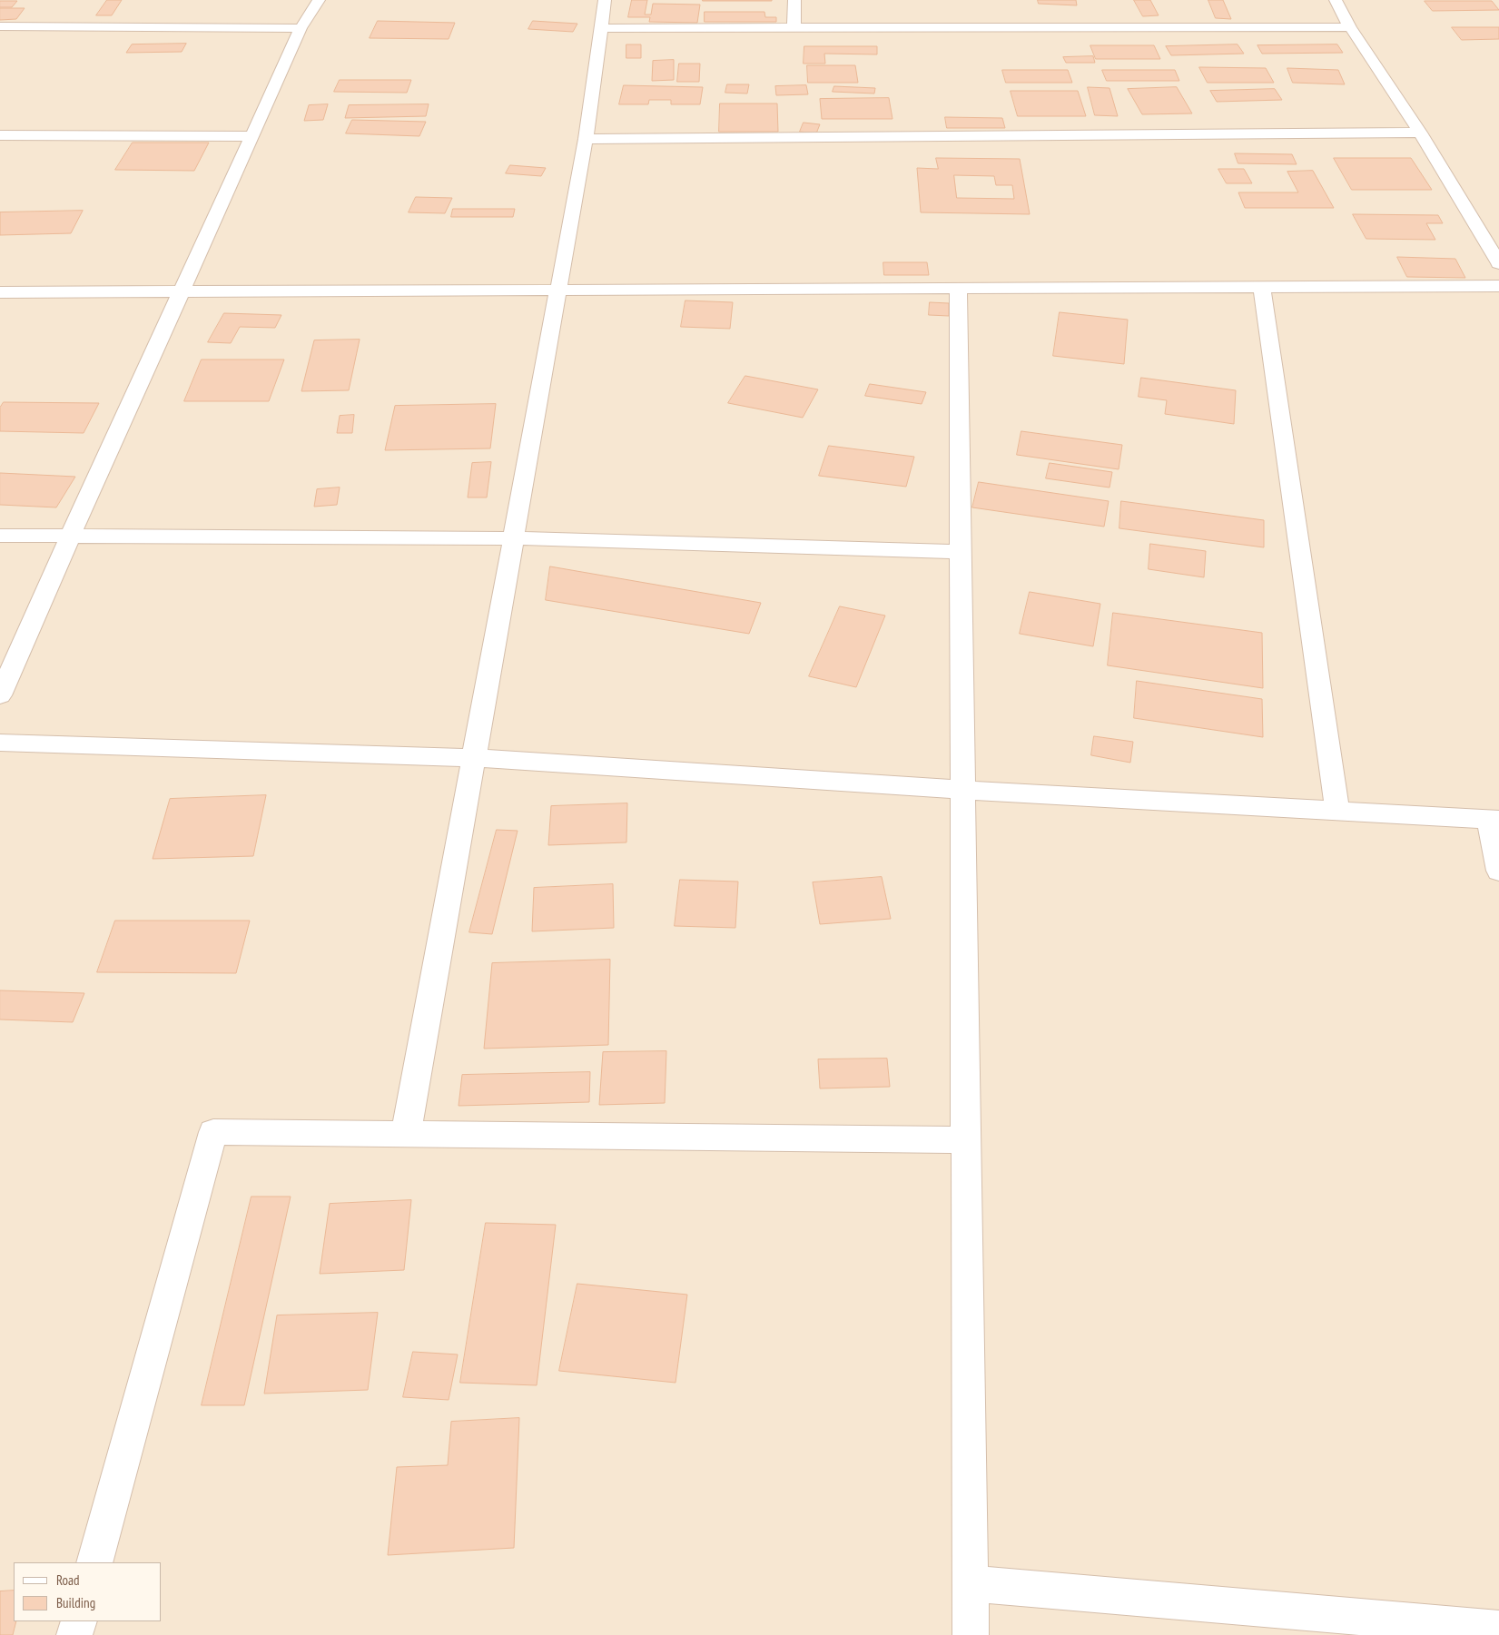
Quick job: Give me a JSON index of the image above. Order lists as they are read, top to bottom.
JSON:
{
  "legend": ["Road", "Building"]
}
